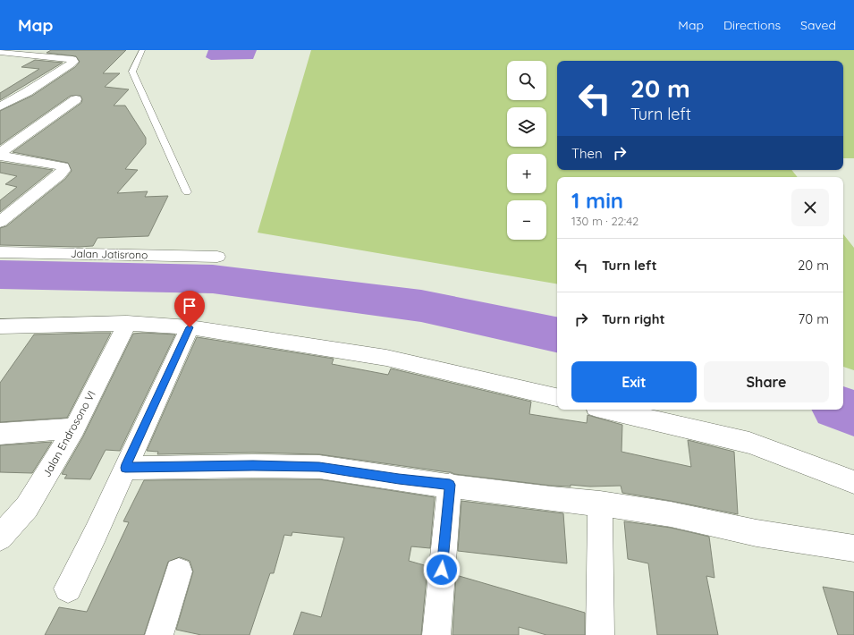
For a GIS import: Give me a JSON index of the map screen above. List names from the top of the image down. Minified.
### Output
{"streets":{"street":["Jalan Jatisrono","Jalan Endrosono VI"]},"page":{"header":"Map","nav":["Map","Directions","Saved"],"map_buttons":["+","−"],"turn":["20 m","Turn left"],"then":"Then","heading":["1 min","130 m · 22:42"],"list":[{"name":"Turn left","value":"20 m"},{"name":"Turn right","value":"70 m"}],"buttons":["Exit","Share"]}}
